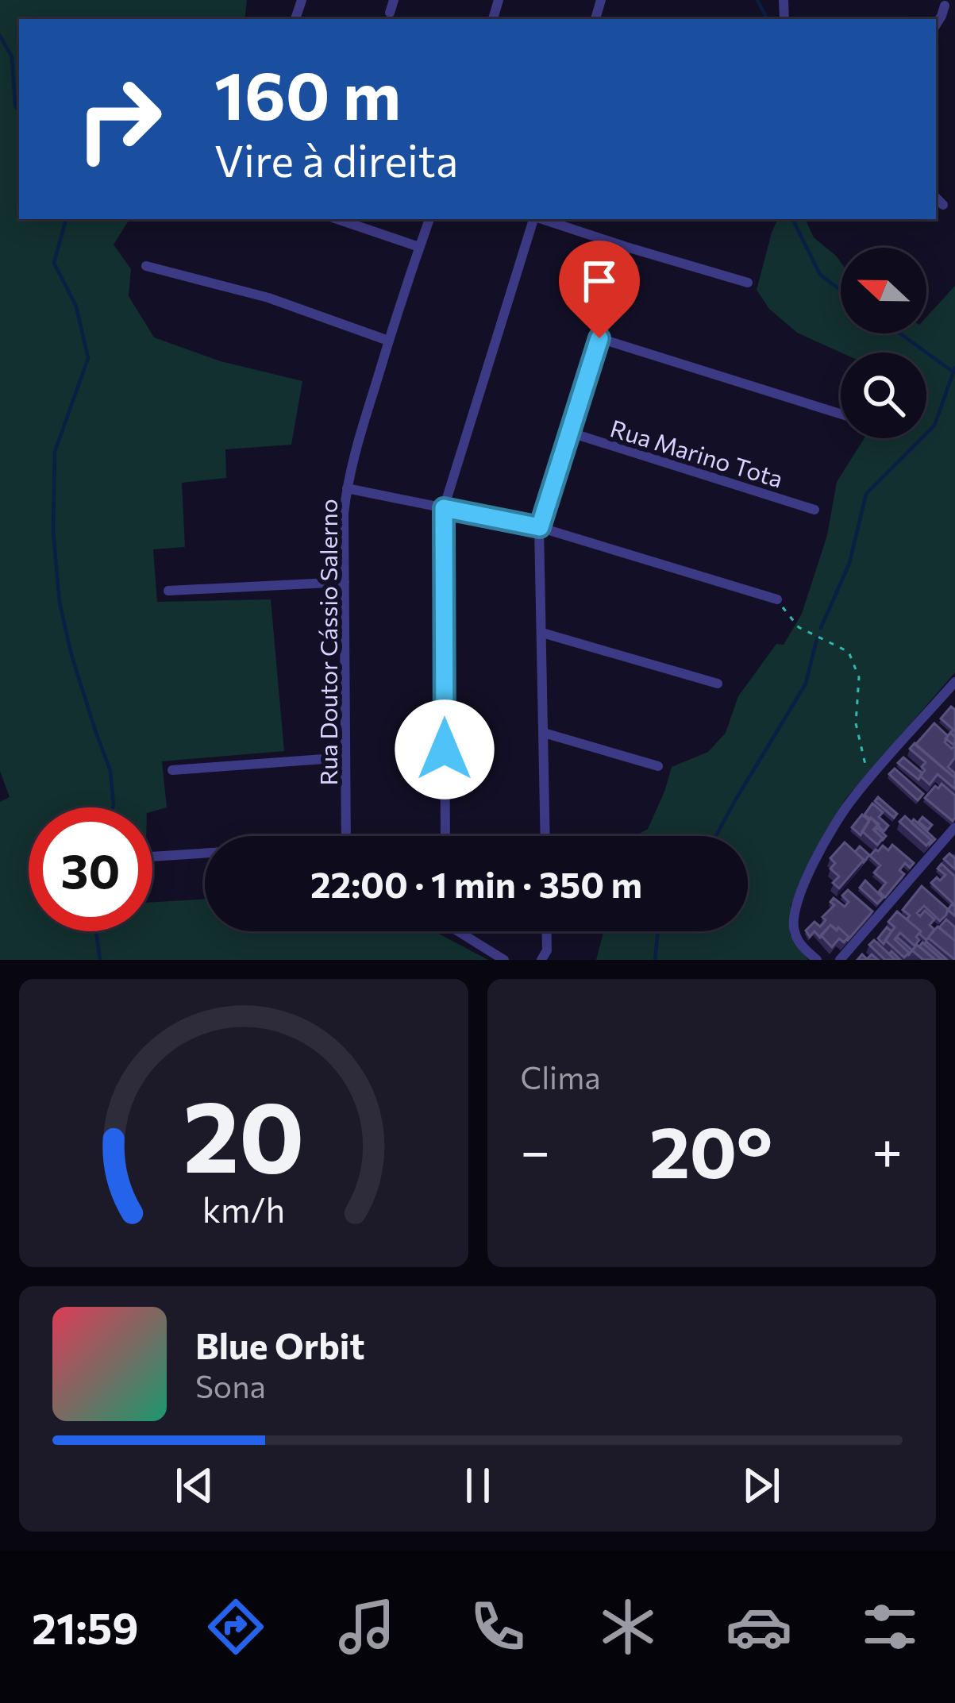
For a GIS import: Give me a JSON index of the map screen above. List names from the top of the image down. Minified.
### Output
{"streets":{"street":["Rua Marino Tota","Rua Doutor Cássio Salerno"]},"north":"left","page":{"turn":["160 m","Vire à direita"],"limit":"30","trip":"22:00 · 1 min · 350 m","tile":"Clima","heat":["−","20°","+"],"song":["Blue Orbit","Sona"],"tabs":"21:59","gauge":["20","km/h"]}}
